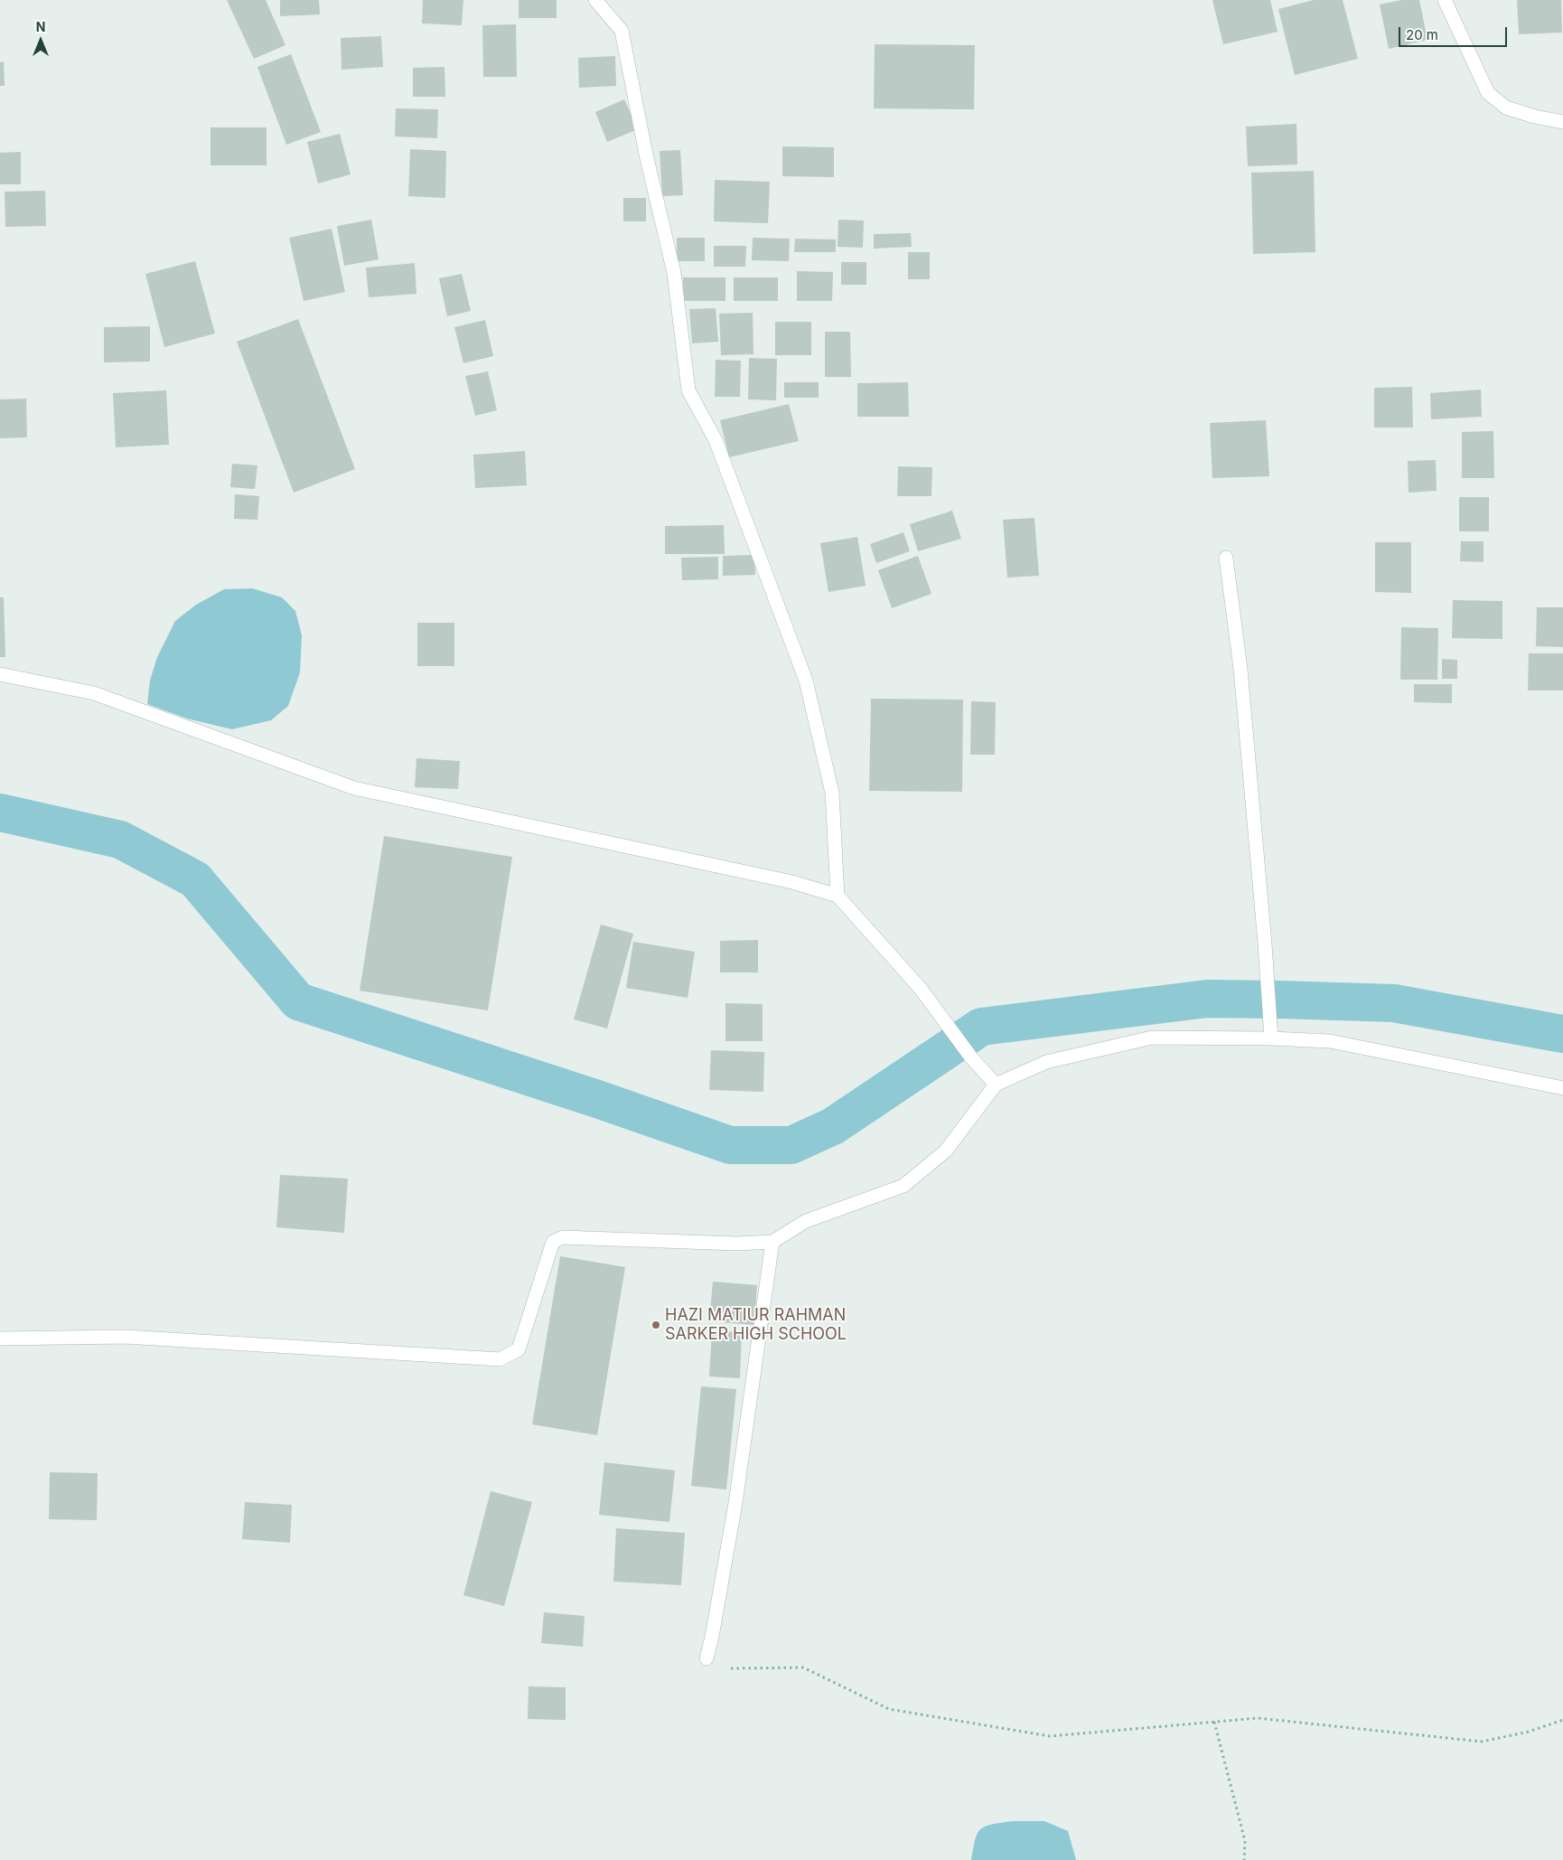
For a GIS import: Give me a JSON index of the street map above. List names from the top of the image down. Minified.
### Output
{"places":["HAZI MATIUR RAHMAN SARKER HIGH SCHOOL"],"scale_bar":"20 m","north":"top"}
